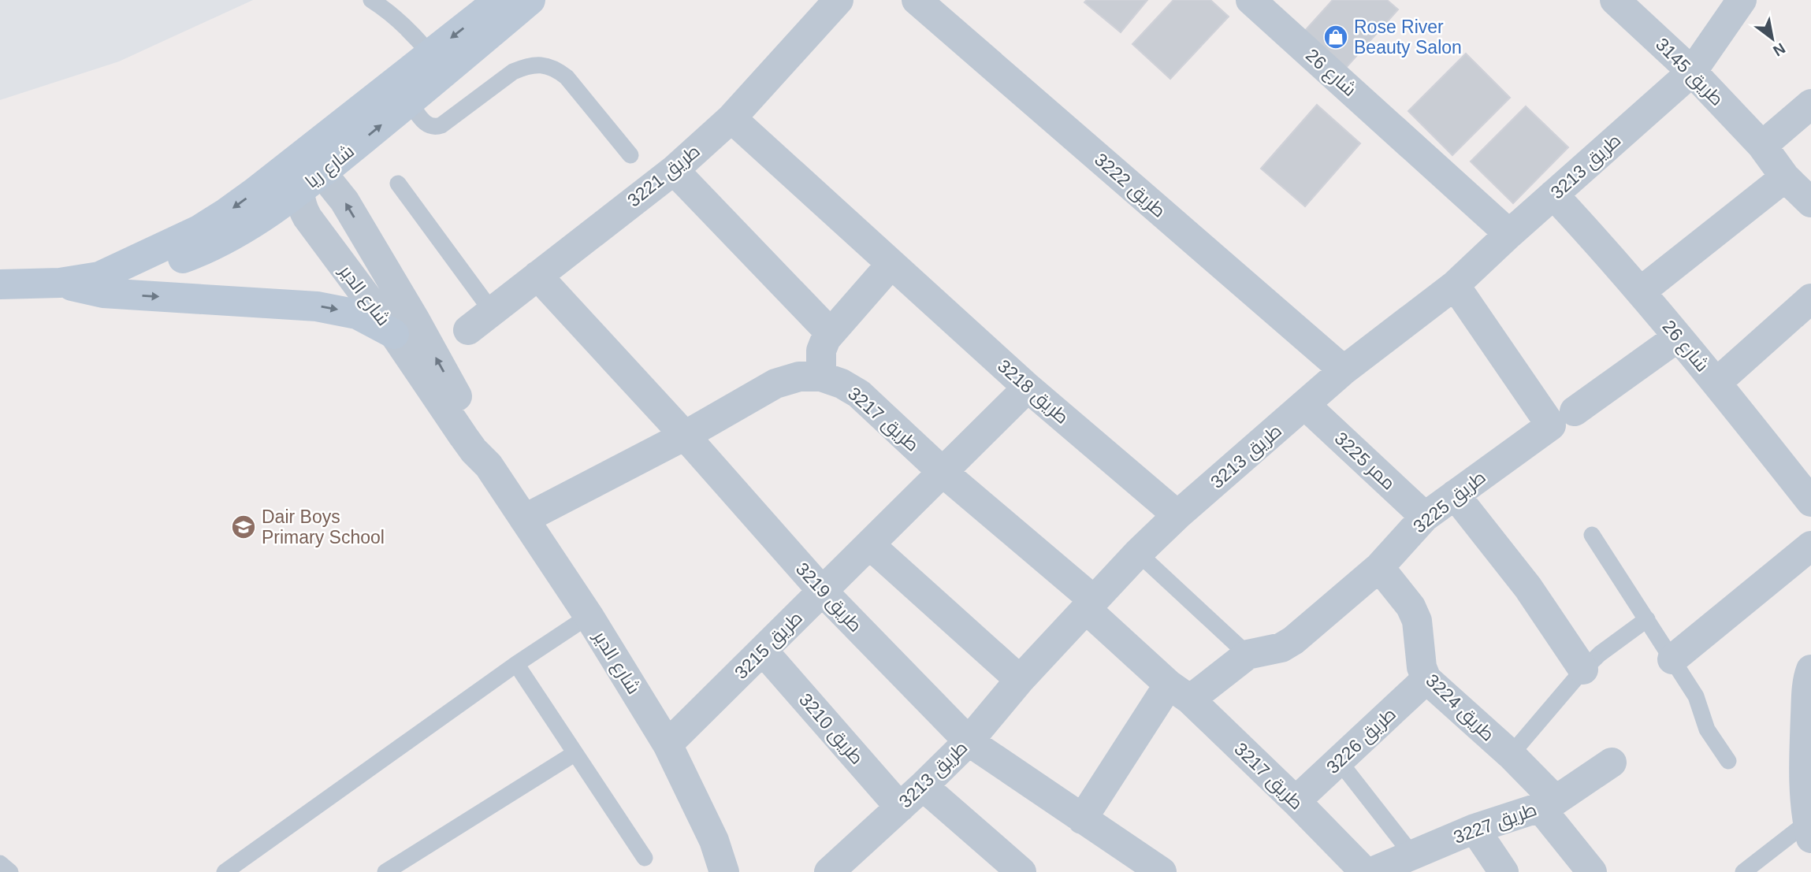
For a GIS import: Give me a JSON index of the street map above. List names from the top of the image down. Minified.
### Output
{"streets":{"main road":["شارع ريا"],"street":["طريق 3145","شارع 26","طريق 3213","طريق 3221","طريق 3222","شارع الدير","طريق 3218","طريق 3217","ممر 3225","طريق 3225","طريق 3219","طريق 3215","طريق 3224","طريق 3210","طريق 3226","طريق 3227"]},"crossings":[["طريق 3145","طريق 3213"],["شارع 26","طريق 3213"],["شارع ريا","شارع الدير"],["طريق 3213","طريق 3222"],["طريق 3213","طريق 3218"],["طريق 3213","طريق 3217"],["طريق 3213","ممر 3225"],["طريق 3213","طريق 3225"],["طريق 3213","طريق 3219"],["طريق 3213","طريق 3210"],["طريق 3221","طريق 3218"],["طريق 3221","طريق 3219"],["شارع الدير","طريق 3217"],["شارع الدير","طريق 3215"],["طريق 3218","طريق 3215"],["طريق 3217","طريق 3225"],["طريق 3217","طريق 3219"],["طريق 3217","طريق 3215"],["طريق 3217","طريق 3226"],["ممر 3225","طريق 3225"],["طريق 3225","طريق 3224"],["طريق 3219","طريق 3215"],["طريق 3215","طريق 3210"],["طريق 3224","طريق 3226"],["طريق 3224","طريق 3227"]],"places":{"shop":["Rose River Beauty Salon"],"school or university":["Dair Boys Primary School"]},"north":"bottom right"}
